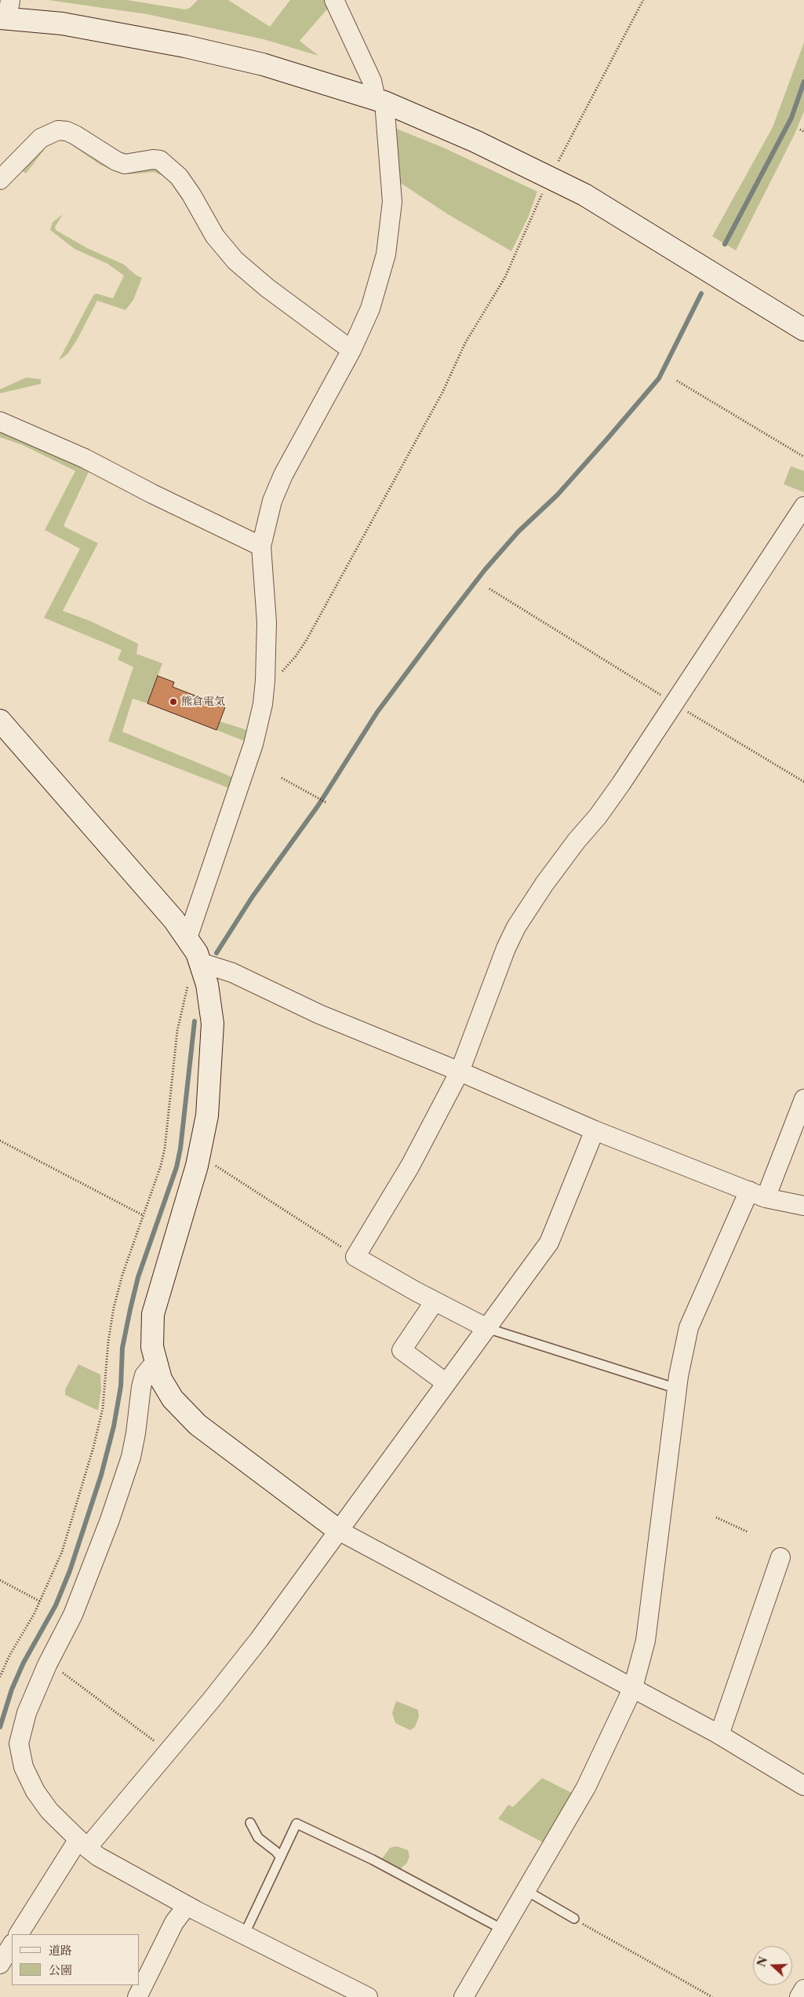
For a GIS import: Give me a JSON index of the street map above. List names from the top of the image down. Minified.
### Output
{"places":["熊倉電気"],"legend":["道路","公園"],"north":"left"}
